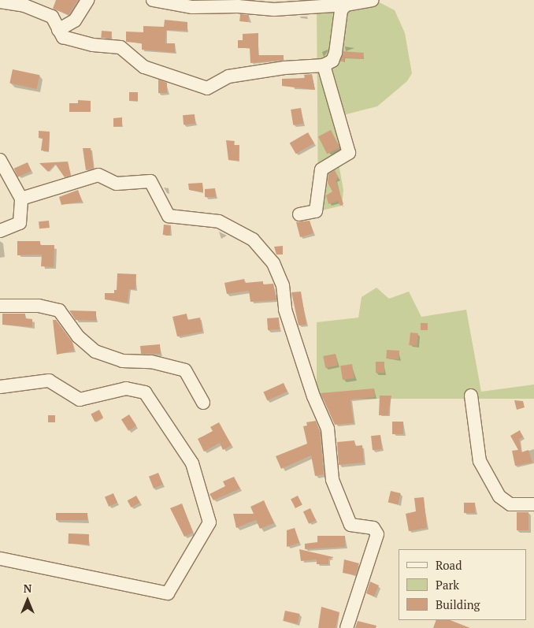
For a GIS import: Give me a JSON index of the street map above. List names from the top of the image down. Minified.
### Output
{"legend":["Road","Park","Building"],"north":"top"}
